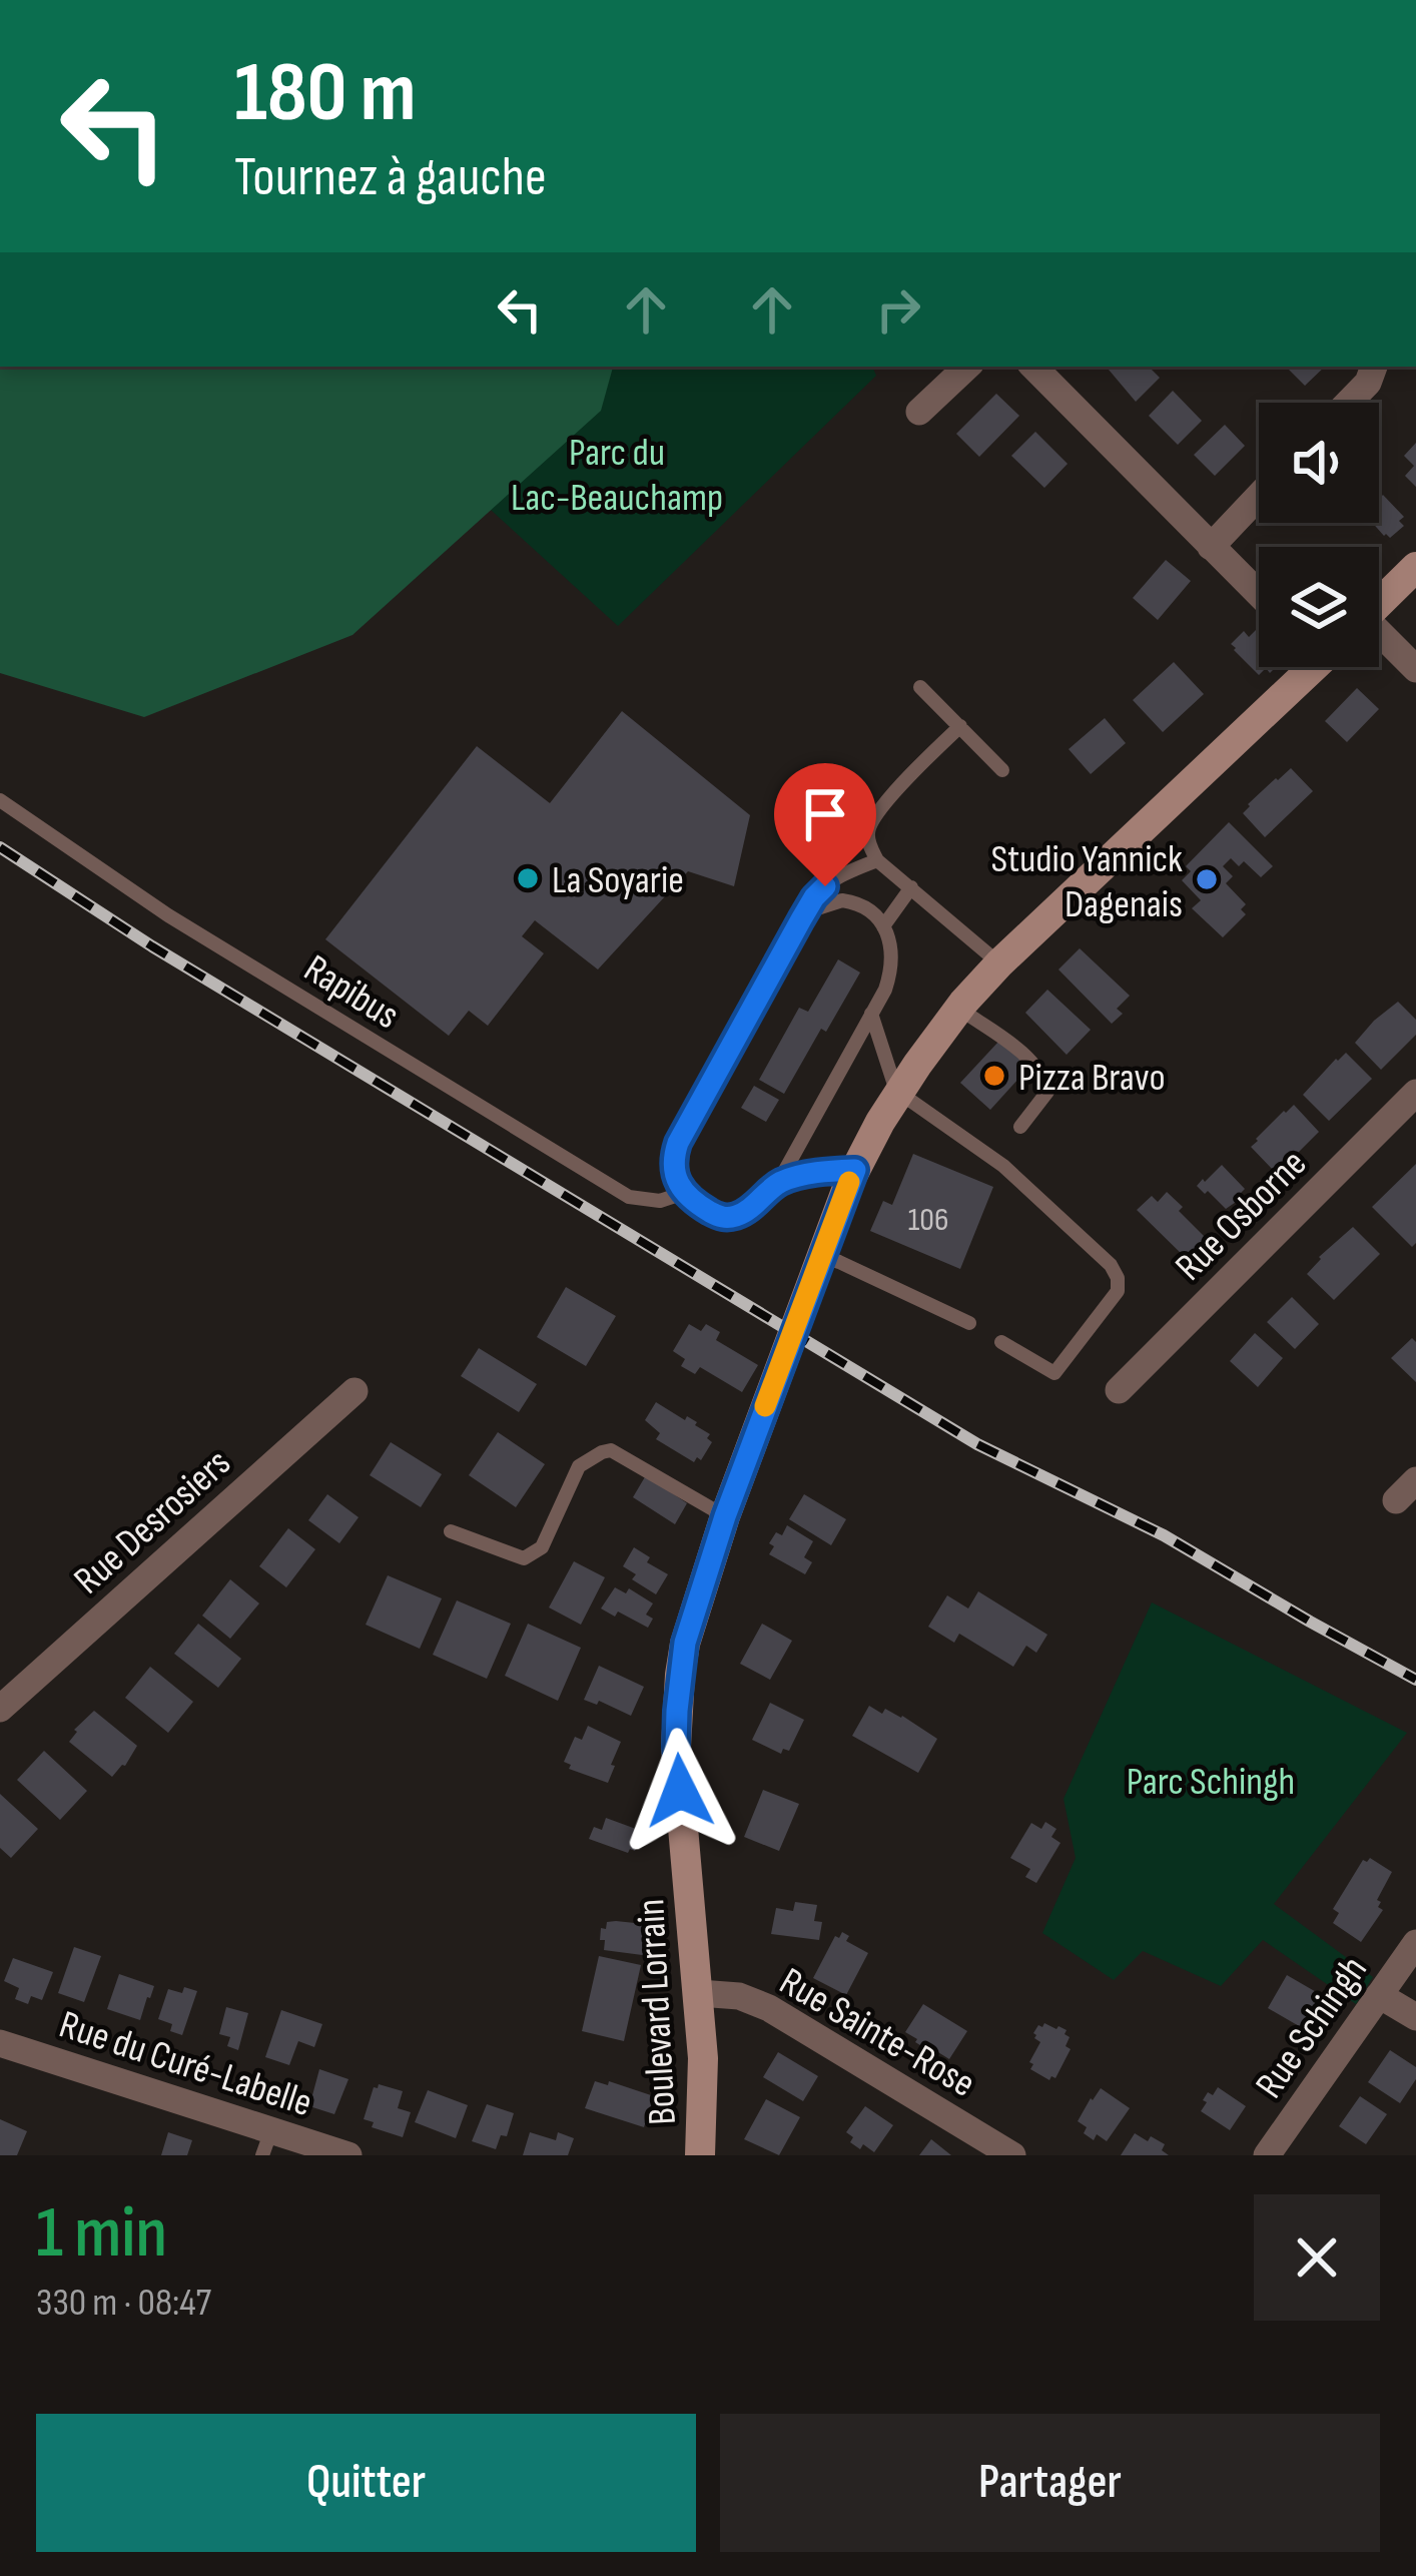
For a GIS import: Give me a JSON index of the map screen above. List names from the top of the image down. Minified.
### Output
{"streets":{"main road":["Boulevard Lorrain"],"street":["Rue Osborne","Rue Desrosiers","Rue Schingh","Rue Sainte-Rose","Rue du Curé-Labelle"],"lane":["Rapibus"]},"crossings":[["Boulevard Lorrain","Rue Sainte-Rose"]],"parks":["Parc du Lac-Beauchamp","Parc Schingh"],"places":["La Soyarie","Studio Yannick Dagenais","Pizza Bravo"],"house_numbers":["106"],"page":{"turn":["180 m","Tournez à gauche"],"heading":["1 min","330 m · 08:47"],"buttons":["Quitter","Partager"]}}
